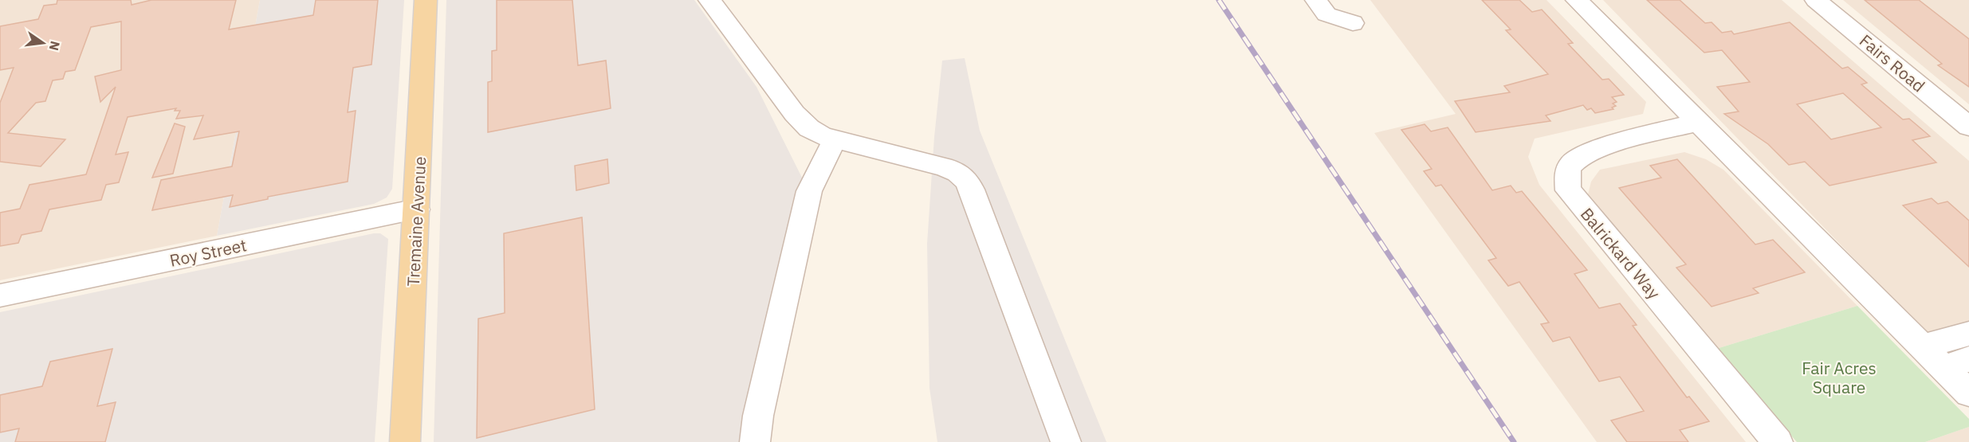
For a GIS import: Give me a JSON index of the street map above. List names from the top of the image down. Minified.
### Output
{"streets":{"main road":["Tremaine Avenue"],"street":["Fairs Road","Roy Street","Balrickard Way"]},"crossings":[["Tremaine Avenue","Roy Street"]],"parks":["Fair Acres Square"],"north":"right"}
